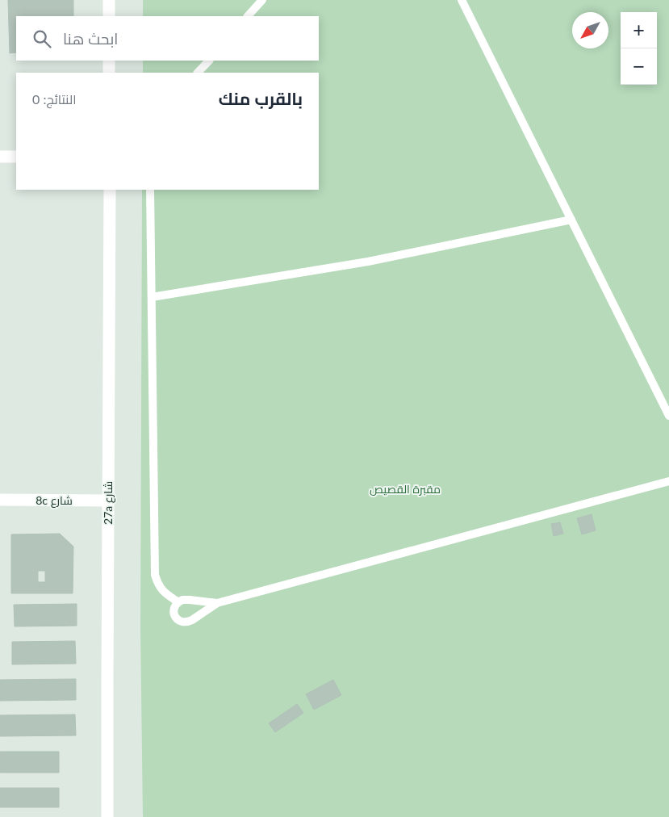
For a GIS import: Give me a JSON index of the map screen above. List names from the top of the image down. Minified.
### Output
{"streets":{"street":["8c شارع","27a شارع"]},"crossings":[["8c شارع","27a شارع"]],"parks":["مقبرة القصيص"],"north":"bottom left","page":{"map_buttons":["+","−"],"search":"ابحث هنا","heading":["بالقرب منك","النتائج: 0"]}}
